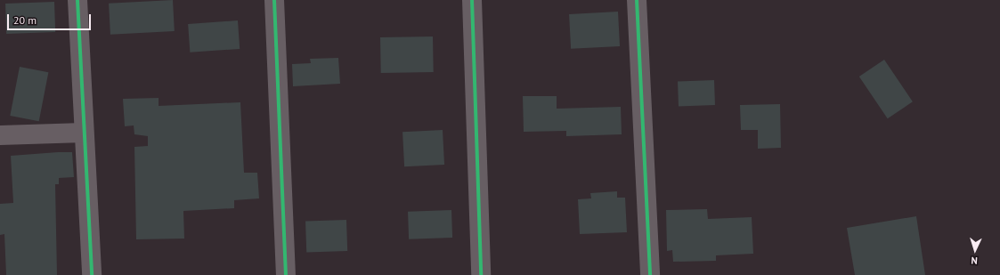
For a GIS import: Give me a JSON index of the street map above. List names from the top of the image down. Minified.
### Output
{"scale_bar":"20 m","north":"bottom"}
